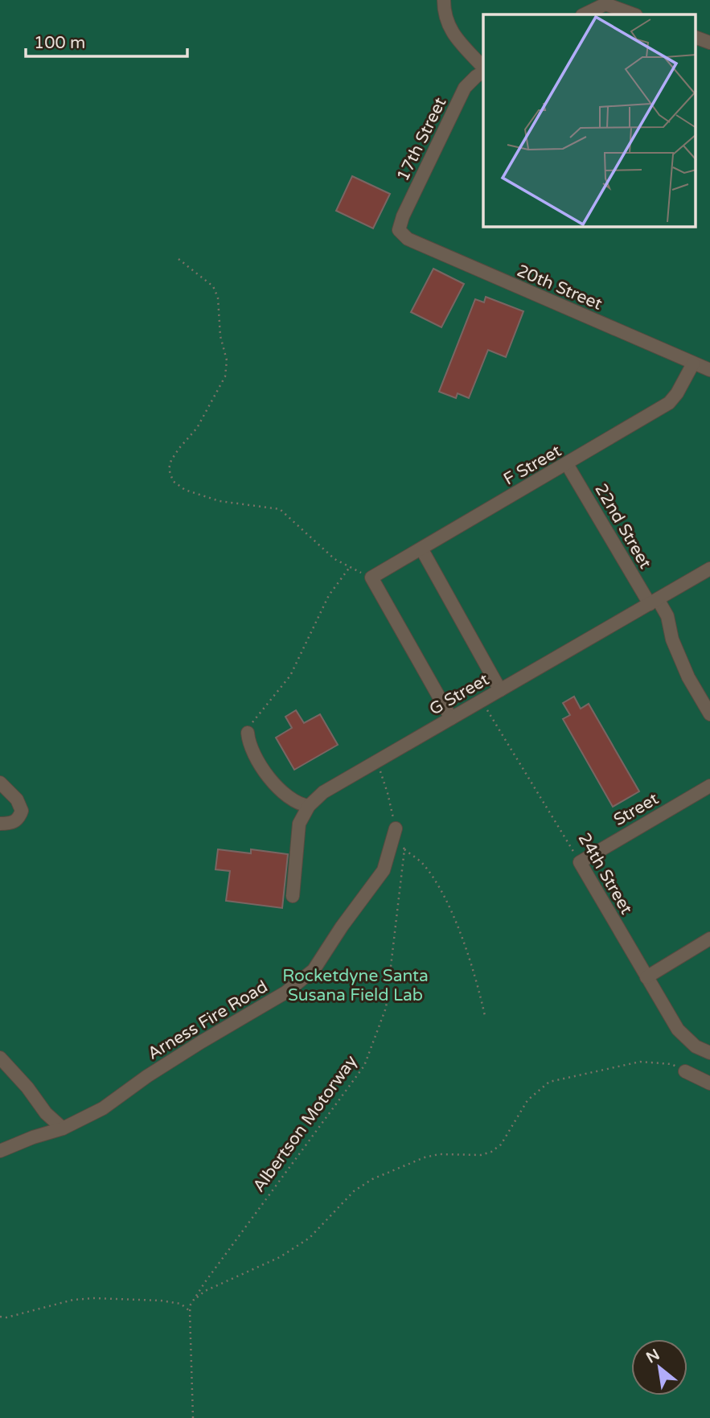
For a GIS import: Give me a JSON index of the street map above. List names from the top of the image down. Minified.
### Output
{"streets":{"lane":["17th Street","20th Street","F Street","22nd Street","G Street","Street","24th Street","Arness Fire Road"],"path":["Albertson Motorway"]},"crossings":[["17th Street","20th Street"],["20th Street","F Street"],["F Street","22nd Street"],["22nd Street","G Street"],["G Street","24th Street"],["Street","24th Street"]],"parks":["Rocketdyne Santa Susana Field Lab"],"scale_bar":"100 m","north":"top left"}
